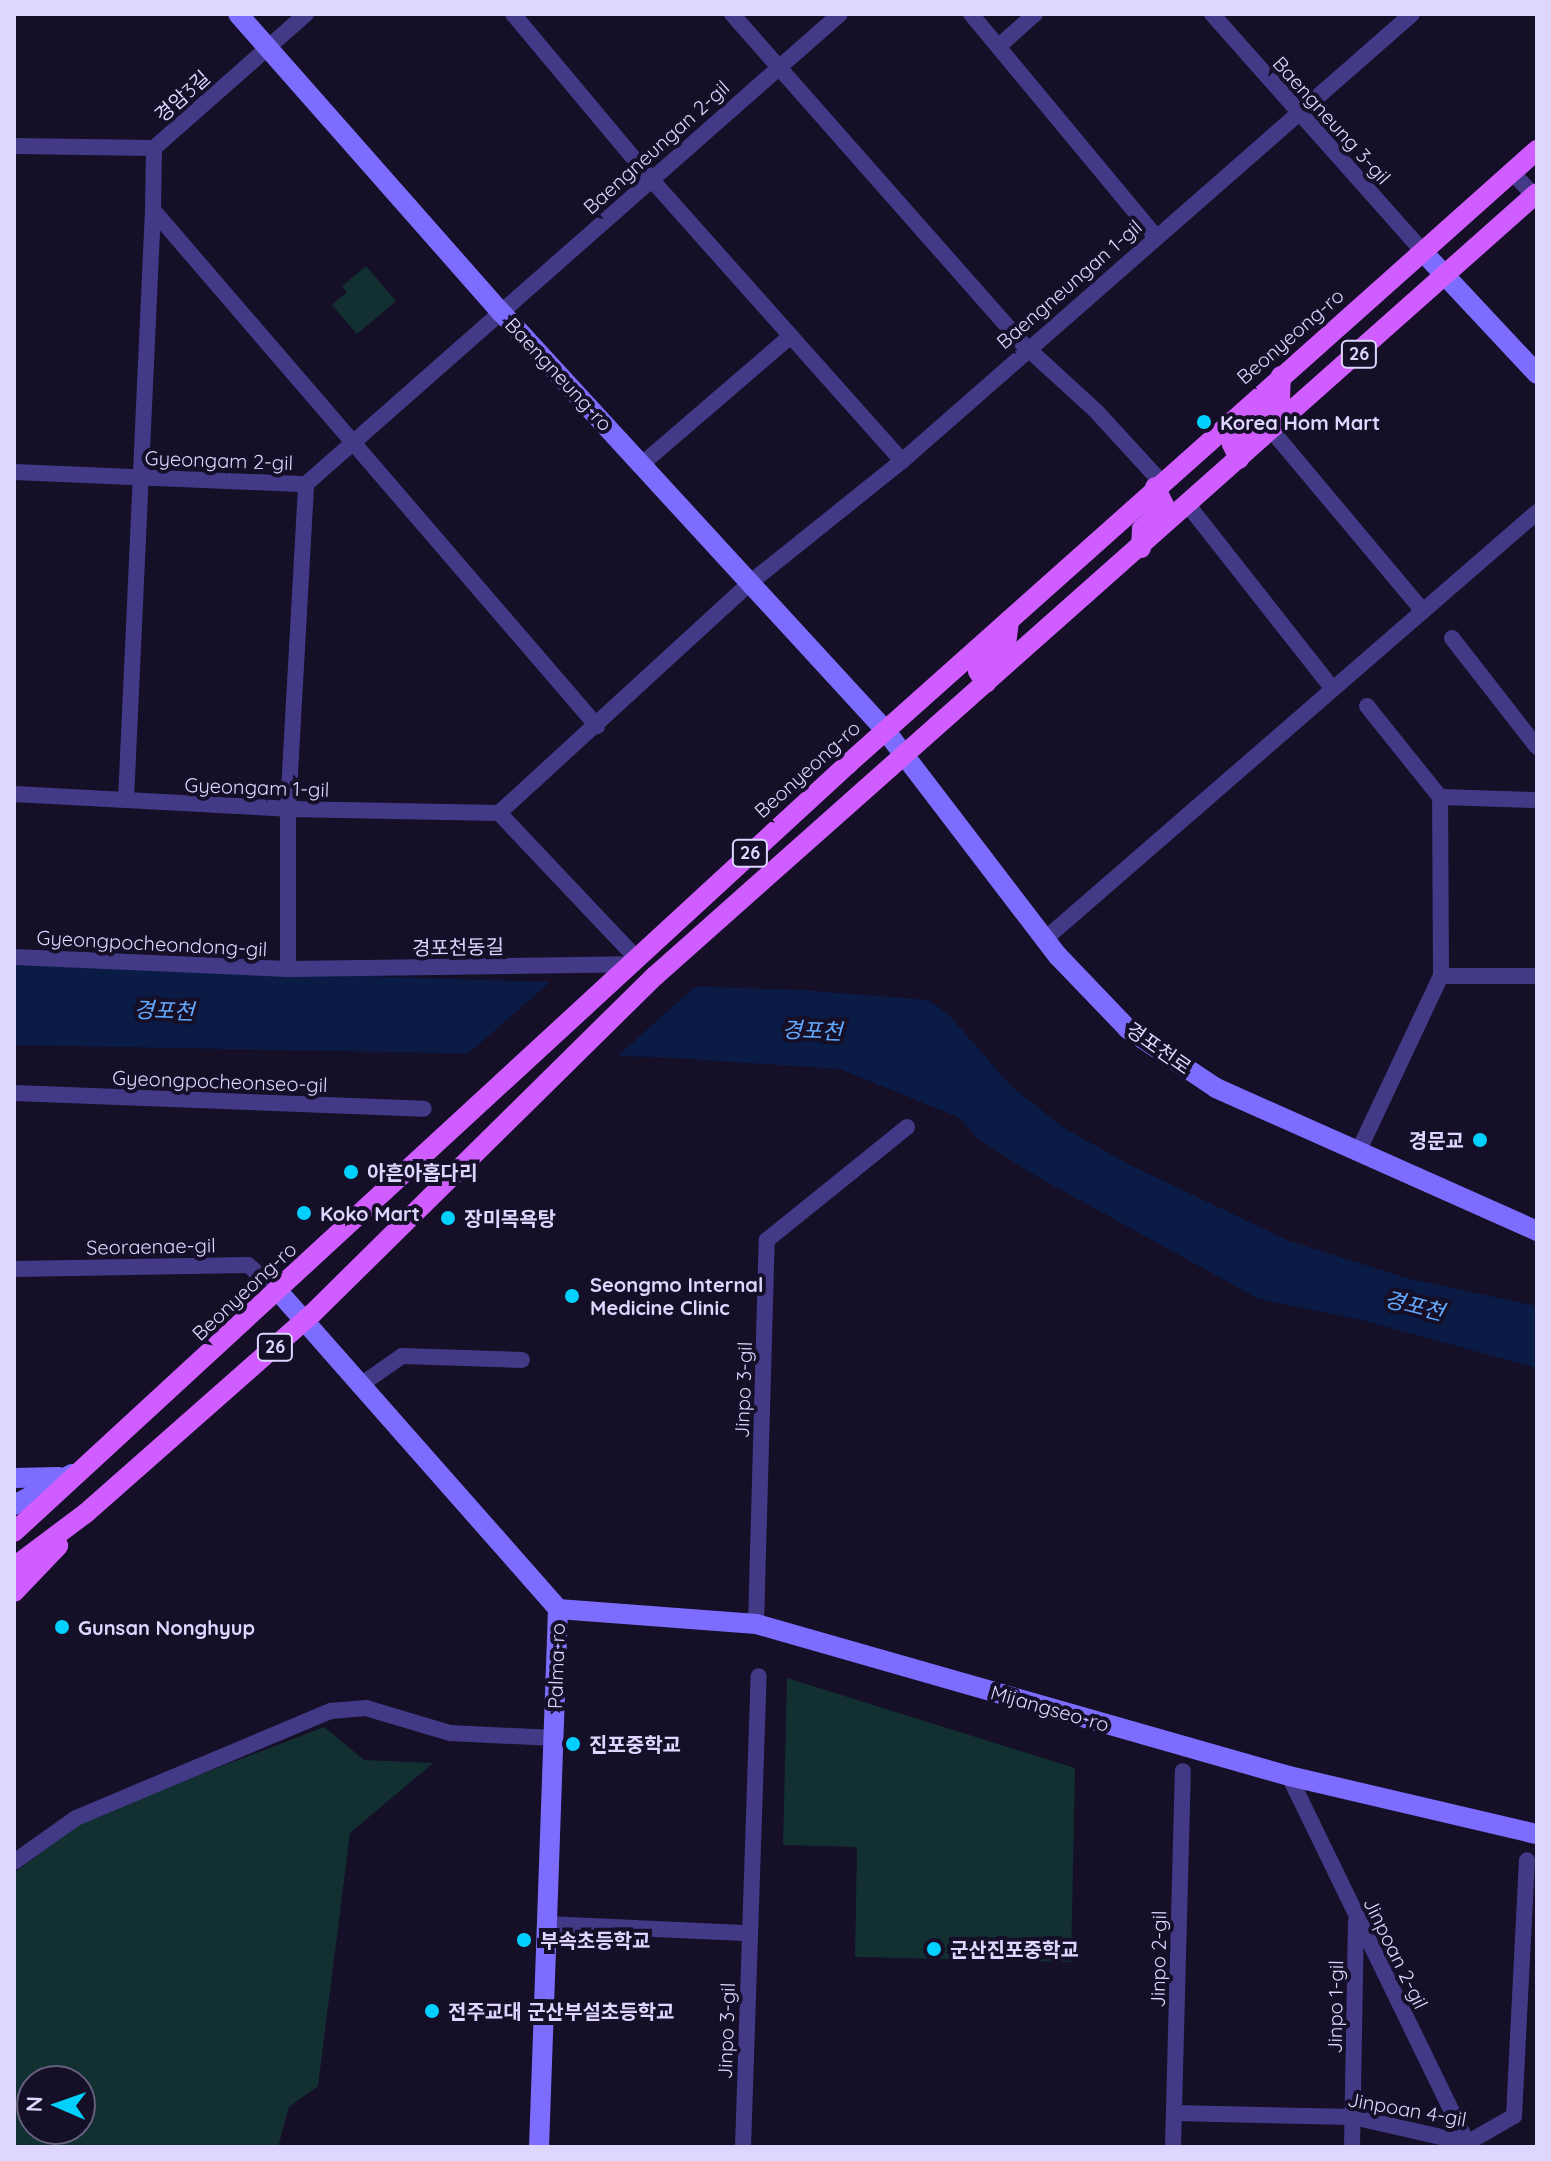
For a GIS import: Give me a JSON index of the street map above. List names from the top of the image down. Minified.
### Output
{"streets":{"main road":["Beonyeong-ro","26"],"street":["경암3길","Baengneung 3-gil","Baengneungan 2-gil","Baengneungan 1-gil","Baengneung-ro","Gyeongam 2-gil","Gyeongam 1-gil","Gyeongpocheondong-gil","경포천동길","경포천로","Gyeongpocheonseo-gil","Seoraenae-gil","Jinpo 3-gil","Palma-ro","Mijangseo-ro","Jinpoan 2-gil","Jinpo 2-gil","Jinpo 1-gil","Jinpoan 4-gil"]},"crossings":[["경암3길","Baengneung-ro"],["Baengneung 3-gil","Baengneungan 1-gil"],["Baengneung 3-gil","Beonyeong-ro"],["Baengneungan 2-gil","Baengneung-ro"],["Baengneungan 2-gil","Gyeongam 2-gil"],["Baengneungan 1-gil","Baengneung-ro"],["Beonyeong-ro","Baengneung-ro"],["Beonyeong-ro","경포천동길"],["Beonyeong-ro","경포천로"],["Beonyeong-ro","Seoraenae-gil"],["Beonyeong-ro","Palma-ro"],["26","경포천로"],["26","Palma-ro"],["Baengneung-ro","Gyeongam 2-gil"],["Baengneung-ro","경포천로"],["Gyeongpocheondong-gil","경포천동길"],["Seoraenae-gil","Palma-ro"],["Jinpo 3-gil","Mijangseo-ro"],["Palma-ro","Mijangseo-ro"],["Mijangseo-ro","Jinpoan 2-gil"],["Jinpoan 2-gil","Jinpo 1-gil"],["Jinpoan 2-gil","Jinpoan 4-gil"],["Jinpo 2-gil","Jinpoan 4-gil"],["Jinpo 1-gil","Jinpoan 4-gil"]],"water":["경포천"],"places":["Korea Hom Mart","경문교","아흔아홉다리","Koko Mart","장미목욕탕","Seongmo Internal Medicine Clinic","Gunsan Nonghyup","진포중학교","부속초등학교","군산진포중학교","전주교대 군산부설초등학교"],"north":"left"}
